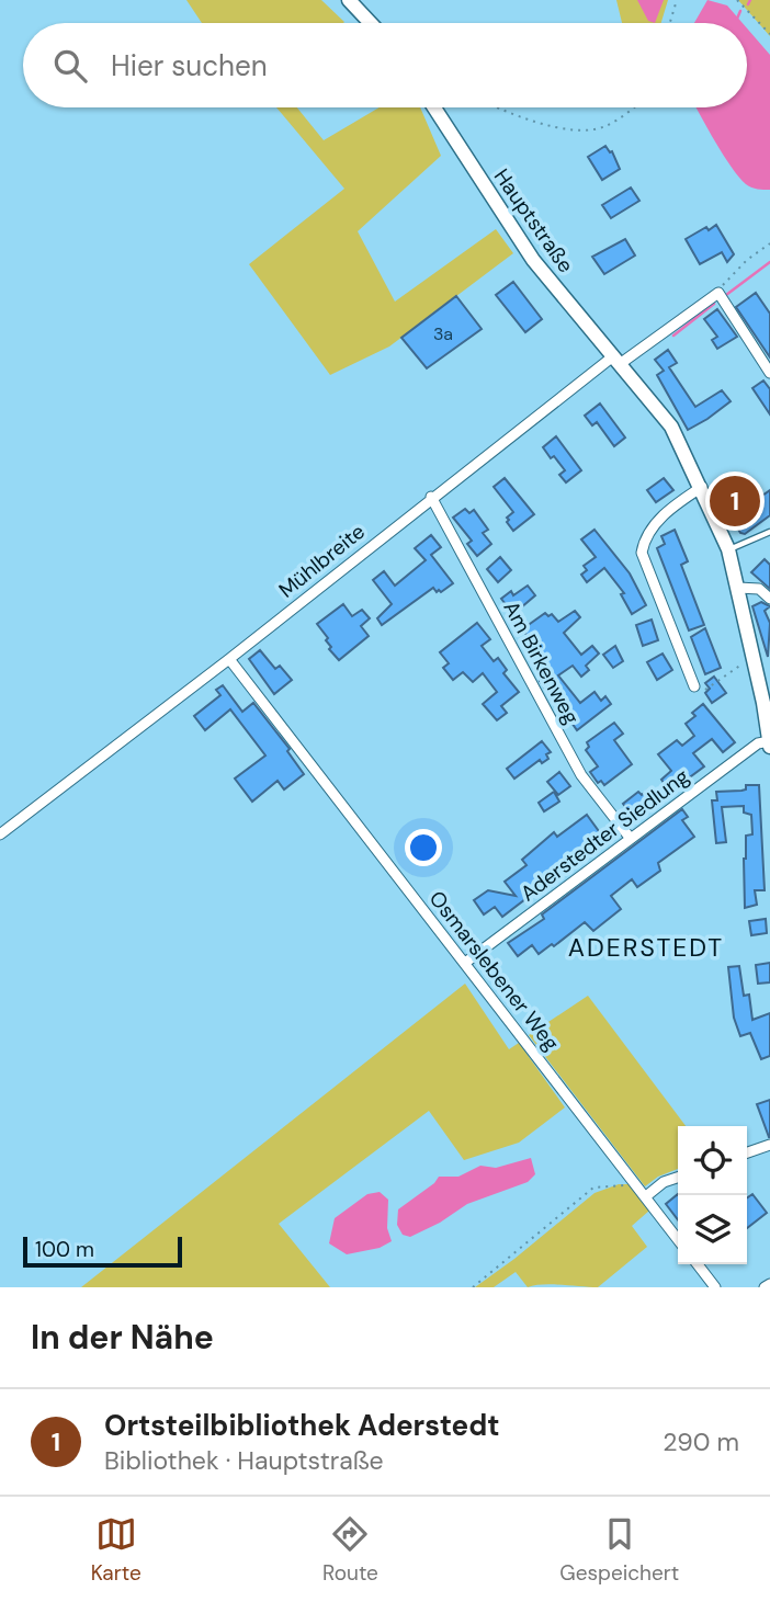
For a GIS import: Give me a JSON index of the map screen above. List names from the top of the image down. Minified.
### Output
{"streets":{"main road":["Hauptstraße"],"street":["Mühlbreite","Am Birkenweg","Aderstedter Siedlung","Osmarslebener Weg"]},"crossings":[["Hauptstraße","Mühlbreite"],["Hauptstraße","Aderstedter Siedlung"],["Mühlbreite","Am Birkenweg"],["Mühlbreite","Osmarslebener Weg"],["Am Birkenweg","Aderstedter Siedlung"],["Aderstedter Siedlung","Osmarslebener Weg"]],"districts":["ADERSTEDT"],"house_numbers":["3a"],"scale_bar":"100 m","page":{"search":"Hier suchen","pins":"1","scale":"100 m","heading":"In der Nähe","list":[{"mark":"1","name":"Ortsteilbibliothek Aderstedt","note":"Bibliothek · Hauptstraße","value":"290 m"}],"nav":["Karte","Route","Gespeichert"]}}
